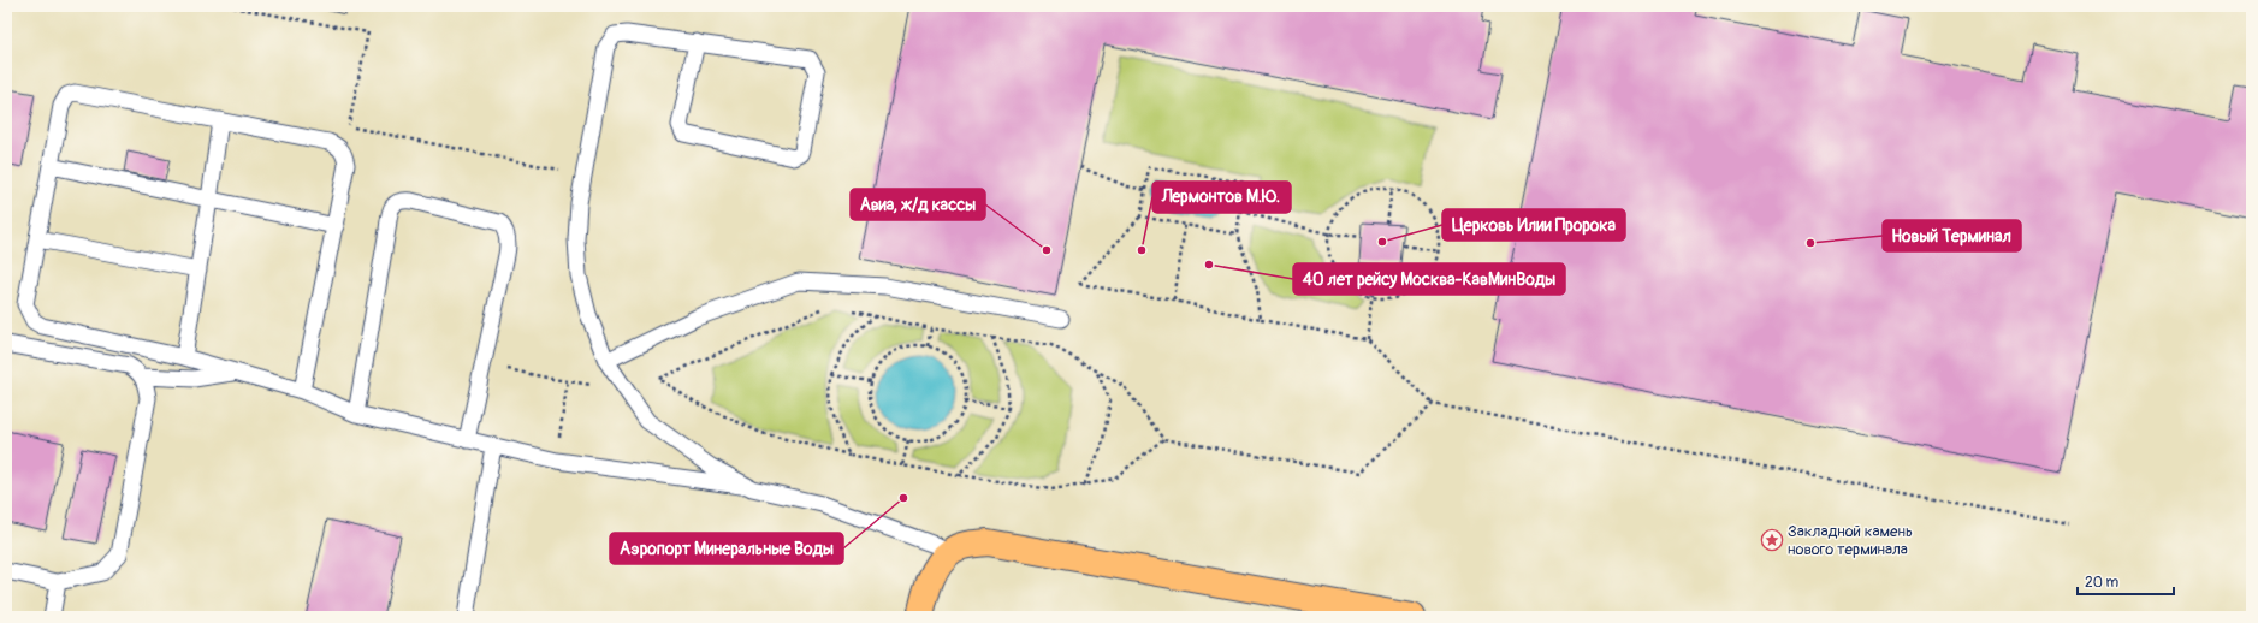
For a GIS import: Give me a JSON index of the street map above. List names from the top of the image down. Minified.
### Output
{"places":{"other":["Церковь Илии Пророка","Новый Терминал","Авиа, ж/д кассы","Лермонтов М.Ю.","40 лет рейсу Москва-КавМинВоды","Аэропорт Минеральные Воды"],"place":["Закладной камень нового терминала"]},"scale_bar":"20 m"}
